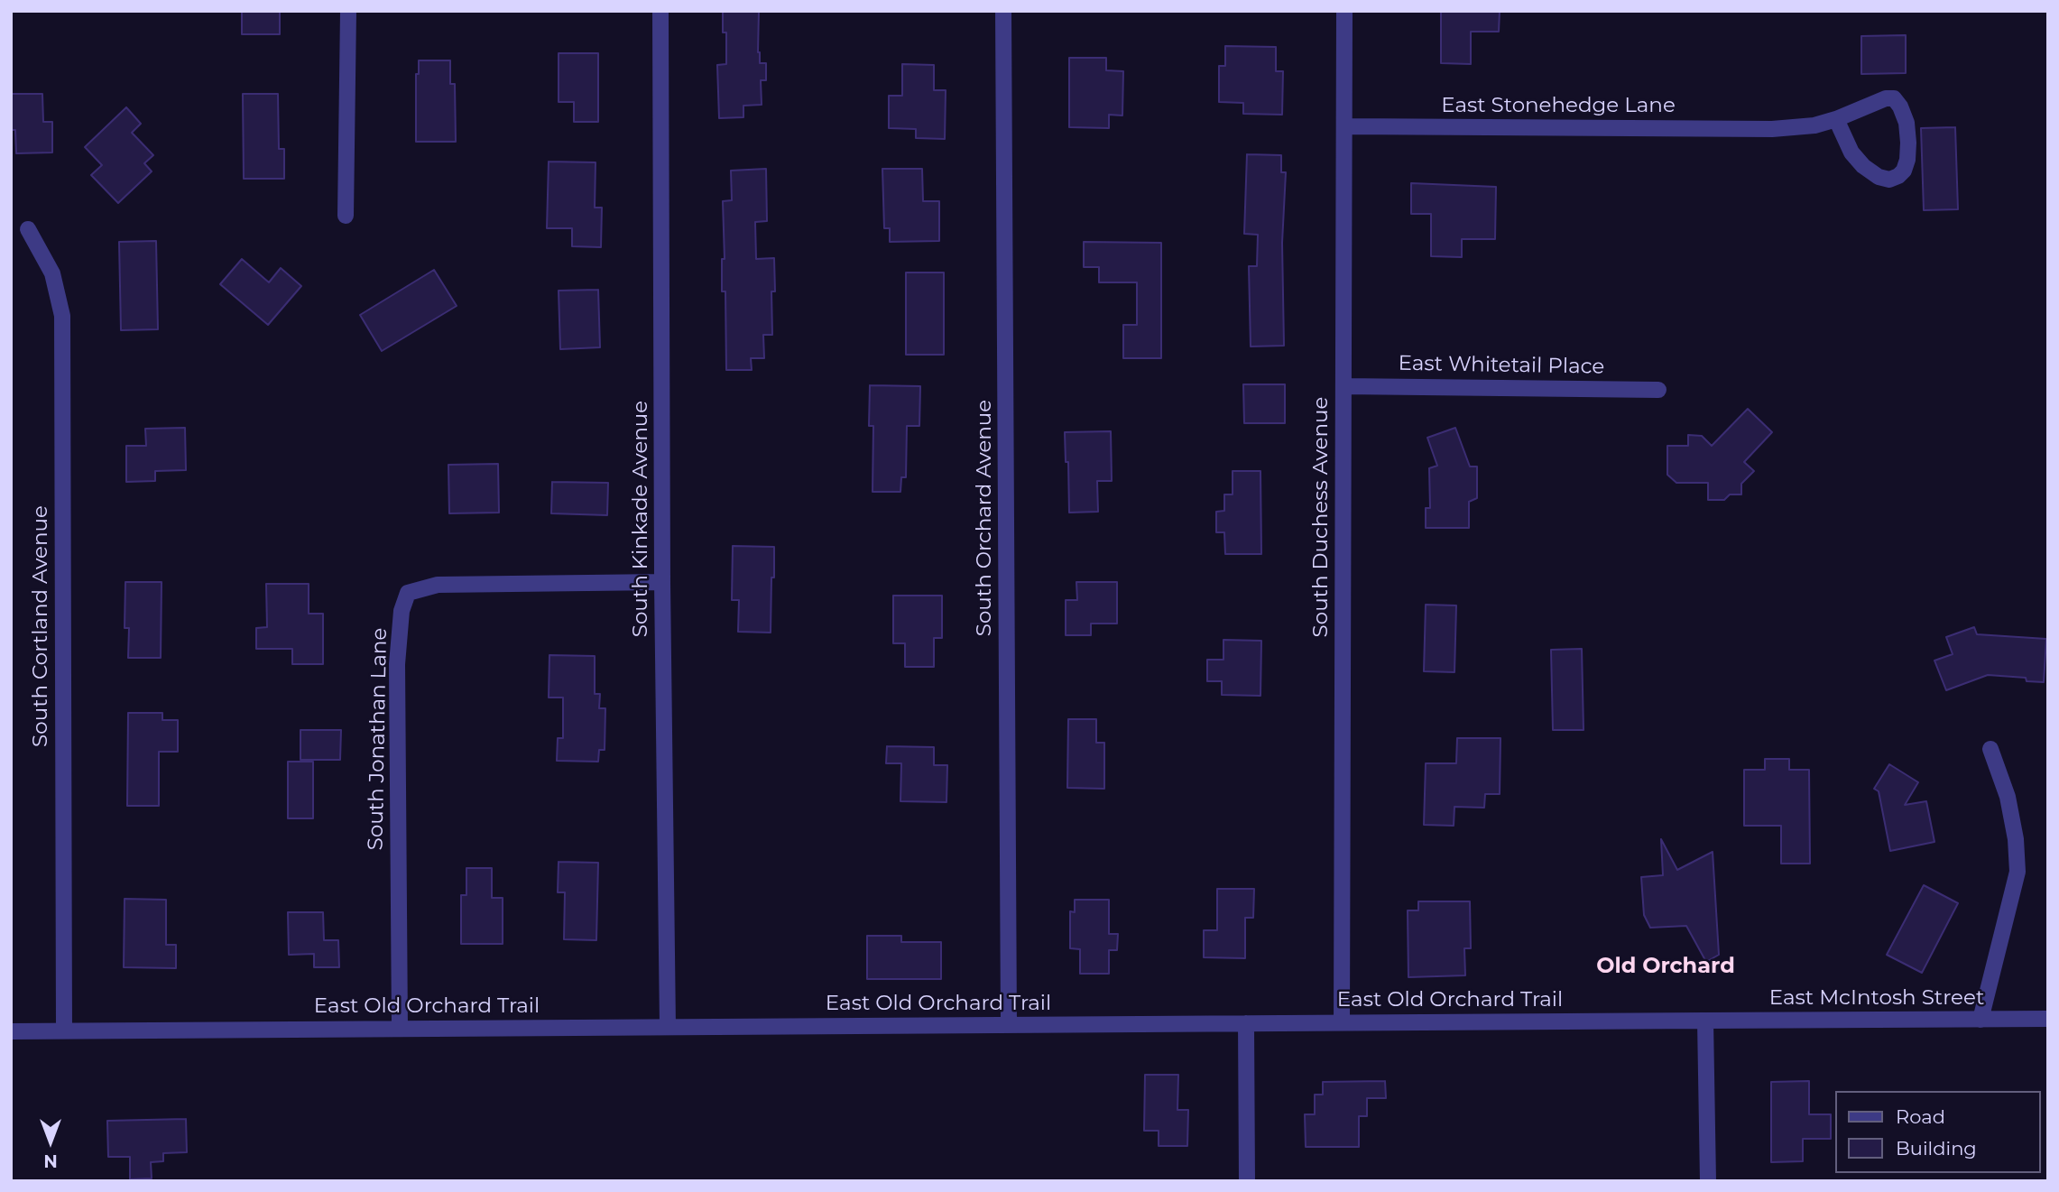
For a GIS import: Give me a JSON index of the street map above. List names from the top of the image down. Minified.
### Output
{"streets":{"street":["East Stonehedge Lane","East Whitetail Place","South Duchess Avenue","South Orchard Avenue","South Kinkade Avenue","South Cortland Avenue","South Jonathan Lane","East McIntosh Street","East Old Orchard Trail"]},"crossings":[["East Stonehedge Lane","South Duchess Avenue"],["East Whitetail Place","South Duchess Avenue"],["South Duchess Avenue","East Old Orchard Trail"],["South Orchard Avenue","East Old Orchard Trail"],["South Kinkade Avenue","South Jonathan Lane"],["South Kinkade Avenue","East Old Orchard Trail"],["South Cortland Avenue","East Old Orchard Trail"],["South Jonathan Lane","East Old Orchard Trail"],["East McIntosh Street","East Old Orchard Trail"]],"districts":["Old Orchard"],"legend":["Road","Building"],"north":"bottom"}
